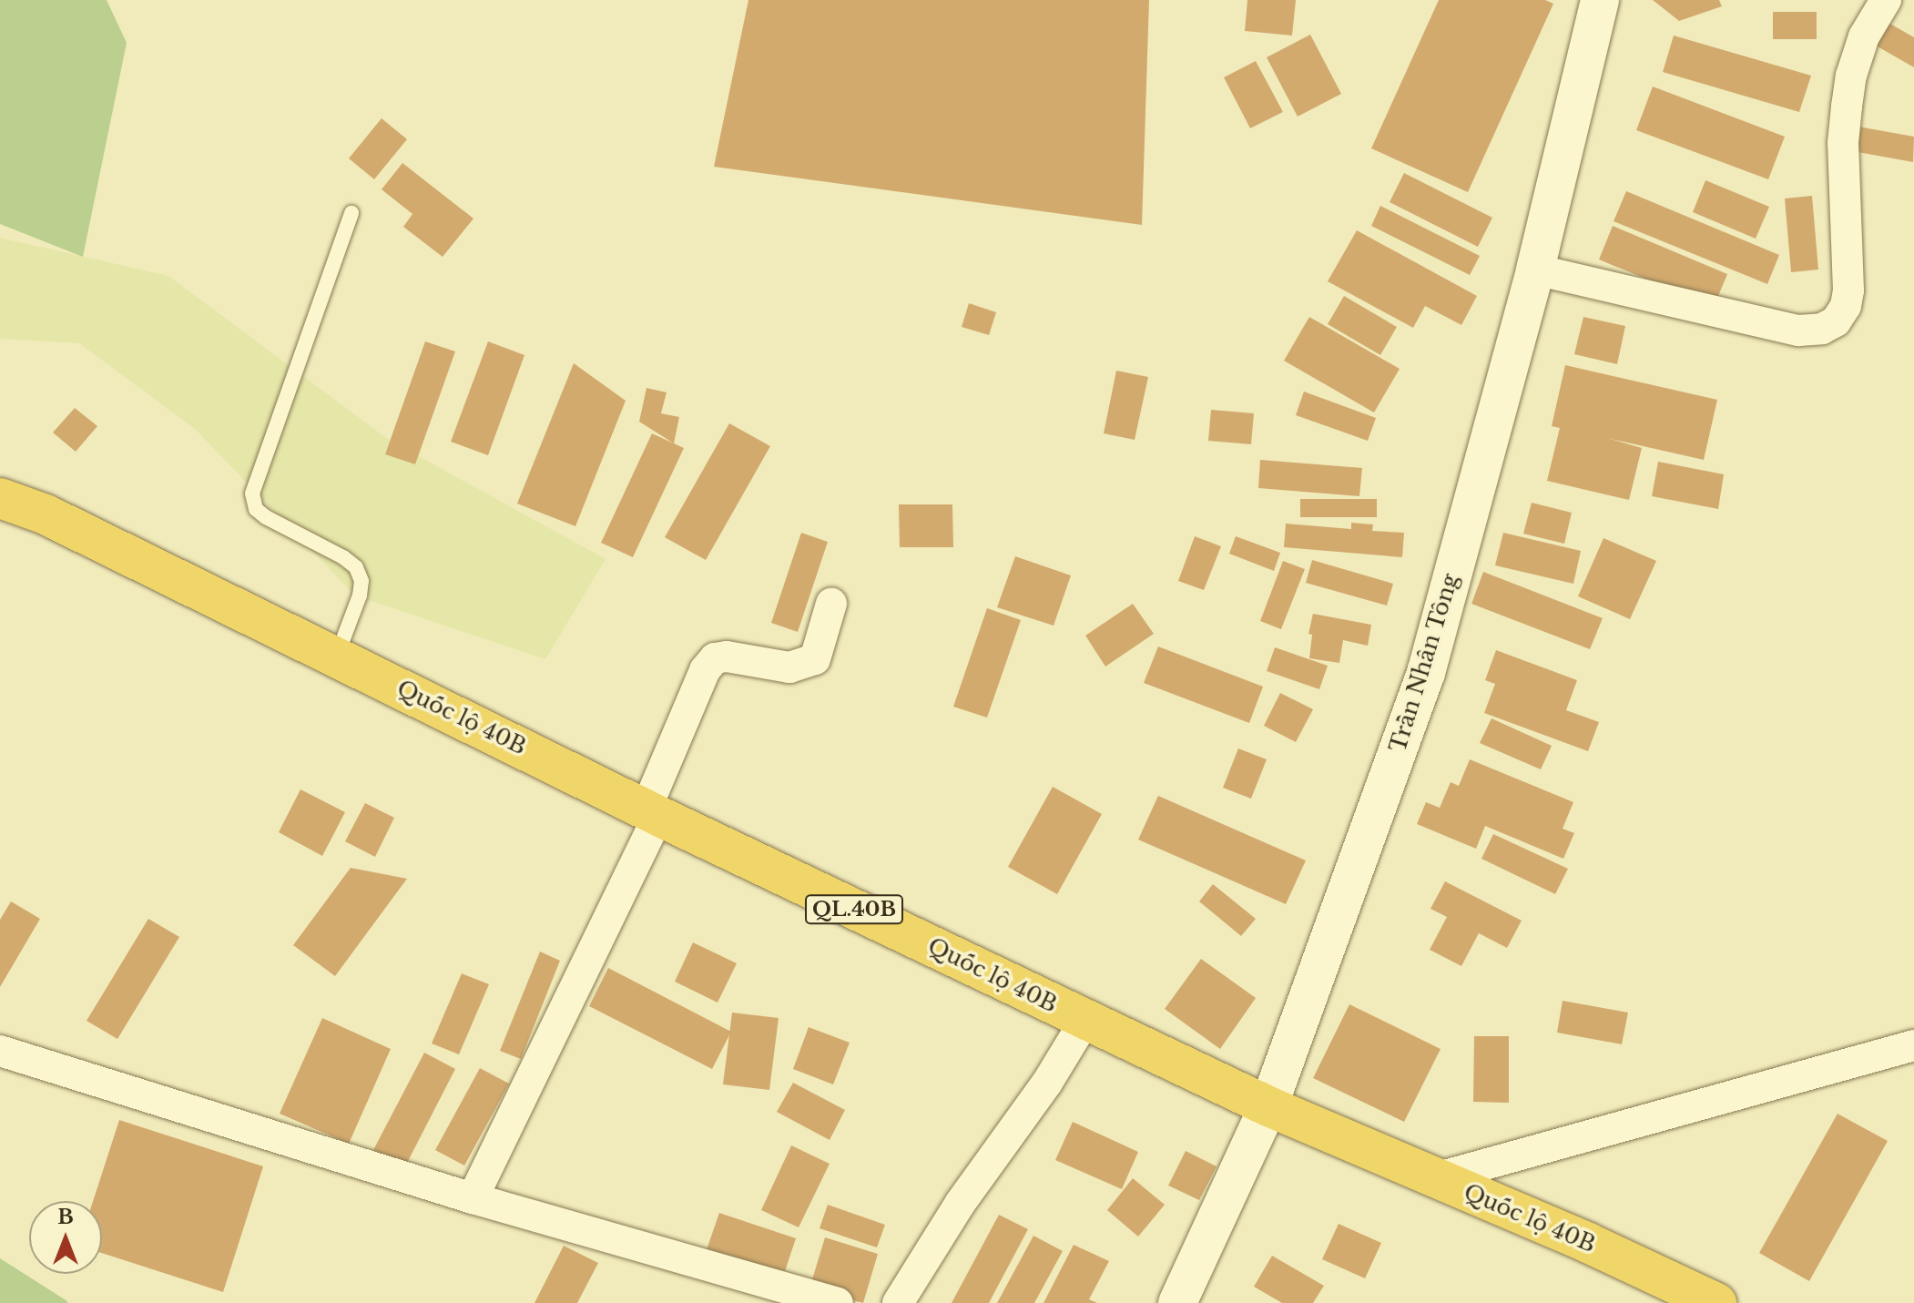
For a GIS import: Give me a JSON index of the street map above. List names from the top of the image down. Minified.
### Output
{"streets":{"highway":["Quốc lộ 40B","QL.40B"],"street":["Trần Nhân Tông"]},"crossings":[["Trần Nhân Tông","Quốc lộ 40B"]],"north":"top"}
